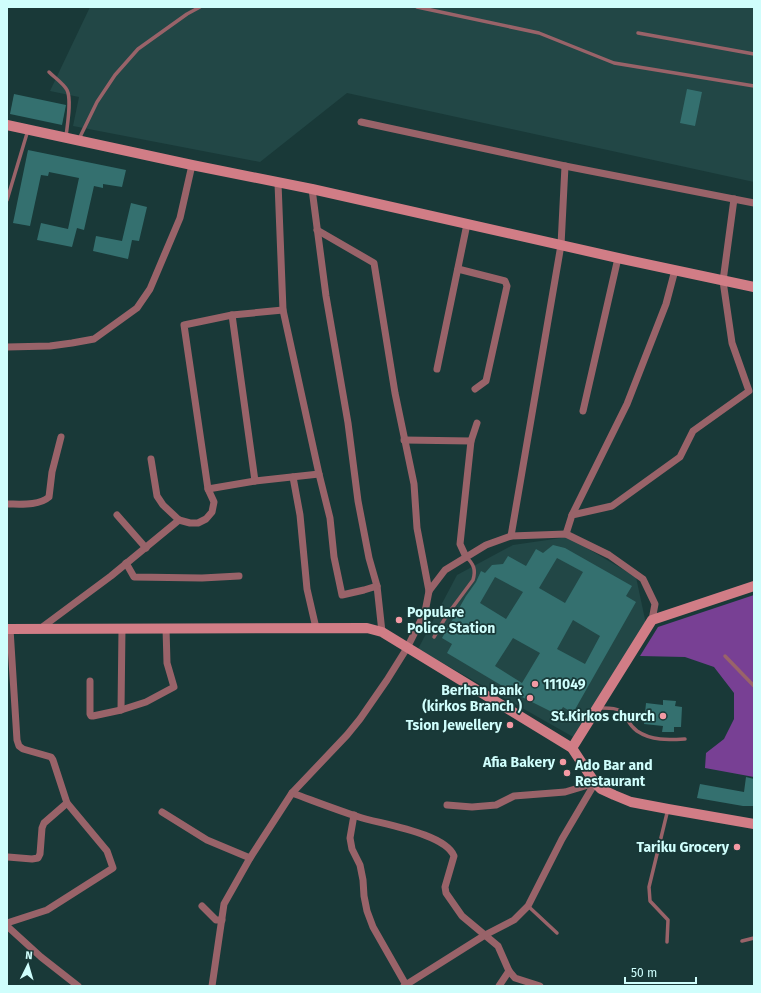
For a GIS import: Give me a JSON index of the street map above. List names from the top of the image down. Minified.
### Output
{"places":["Populare Police Station","111049","Berhan bank (kirkos Branch )","St.Kirkos church","Tsion Jewellery","Afia Bakery","Ado Bar and Restaurant","Tariku Grocery"],"scale_bar":"50 m","north":"top"}
